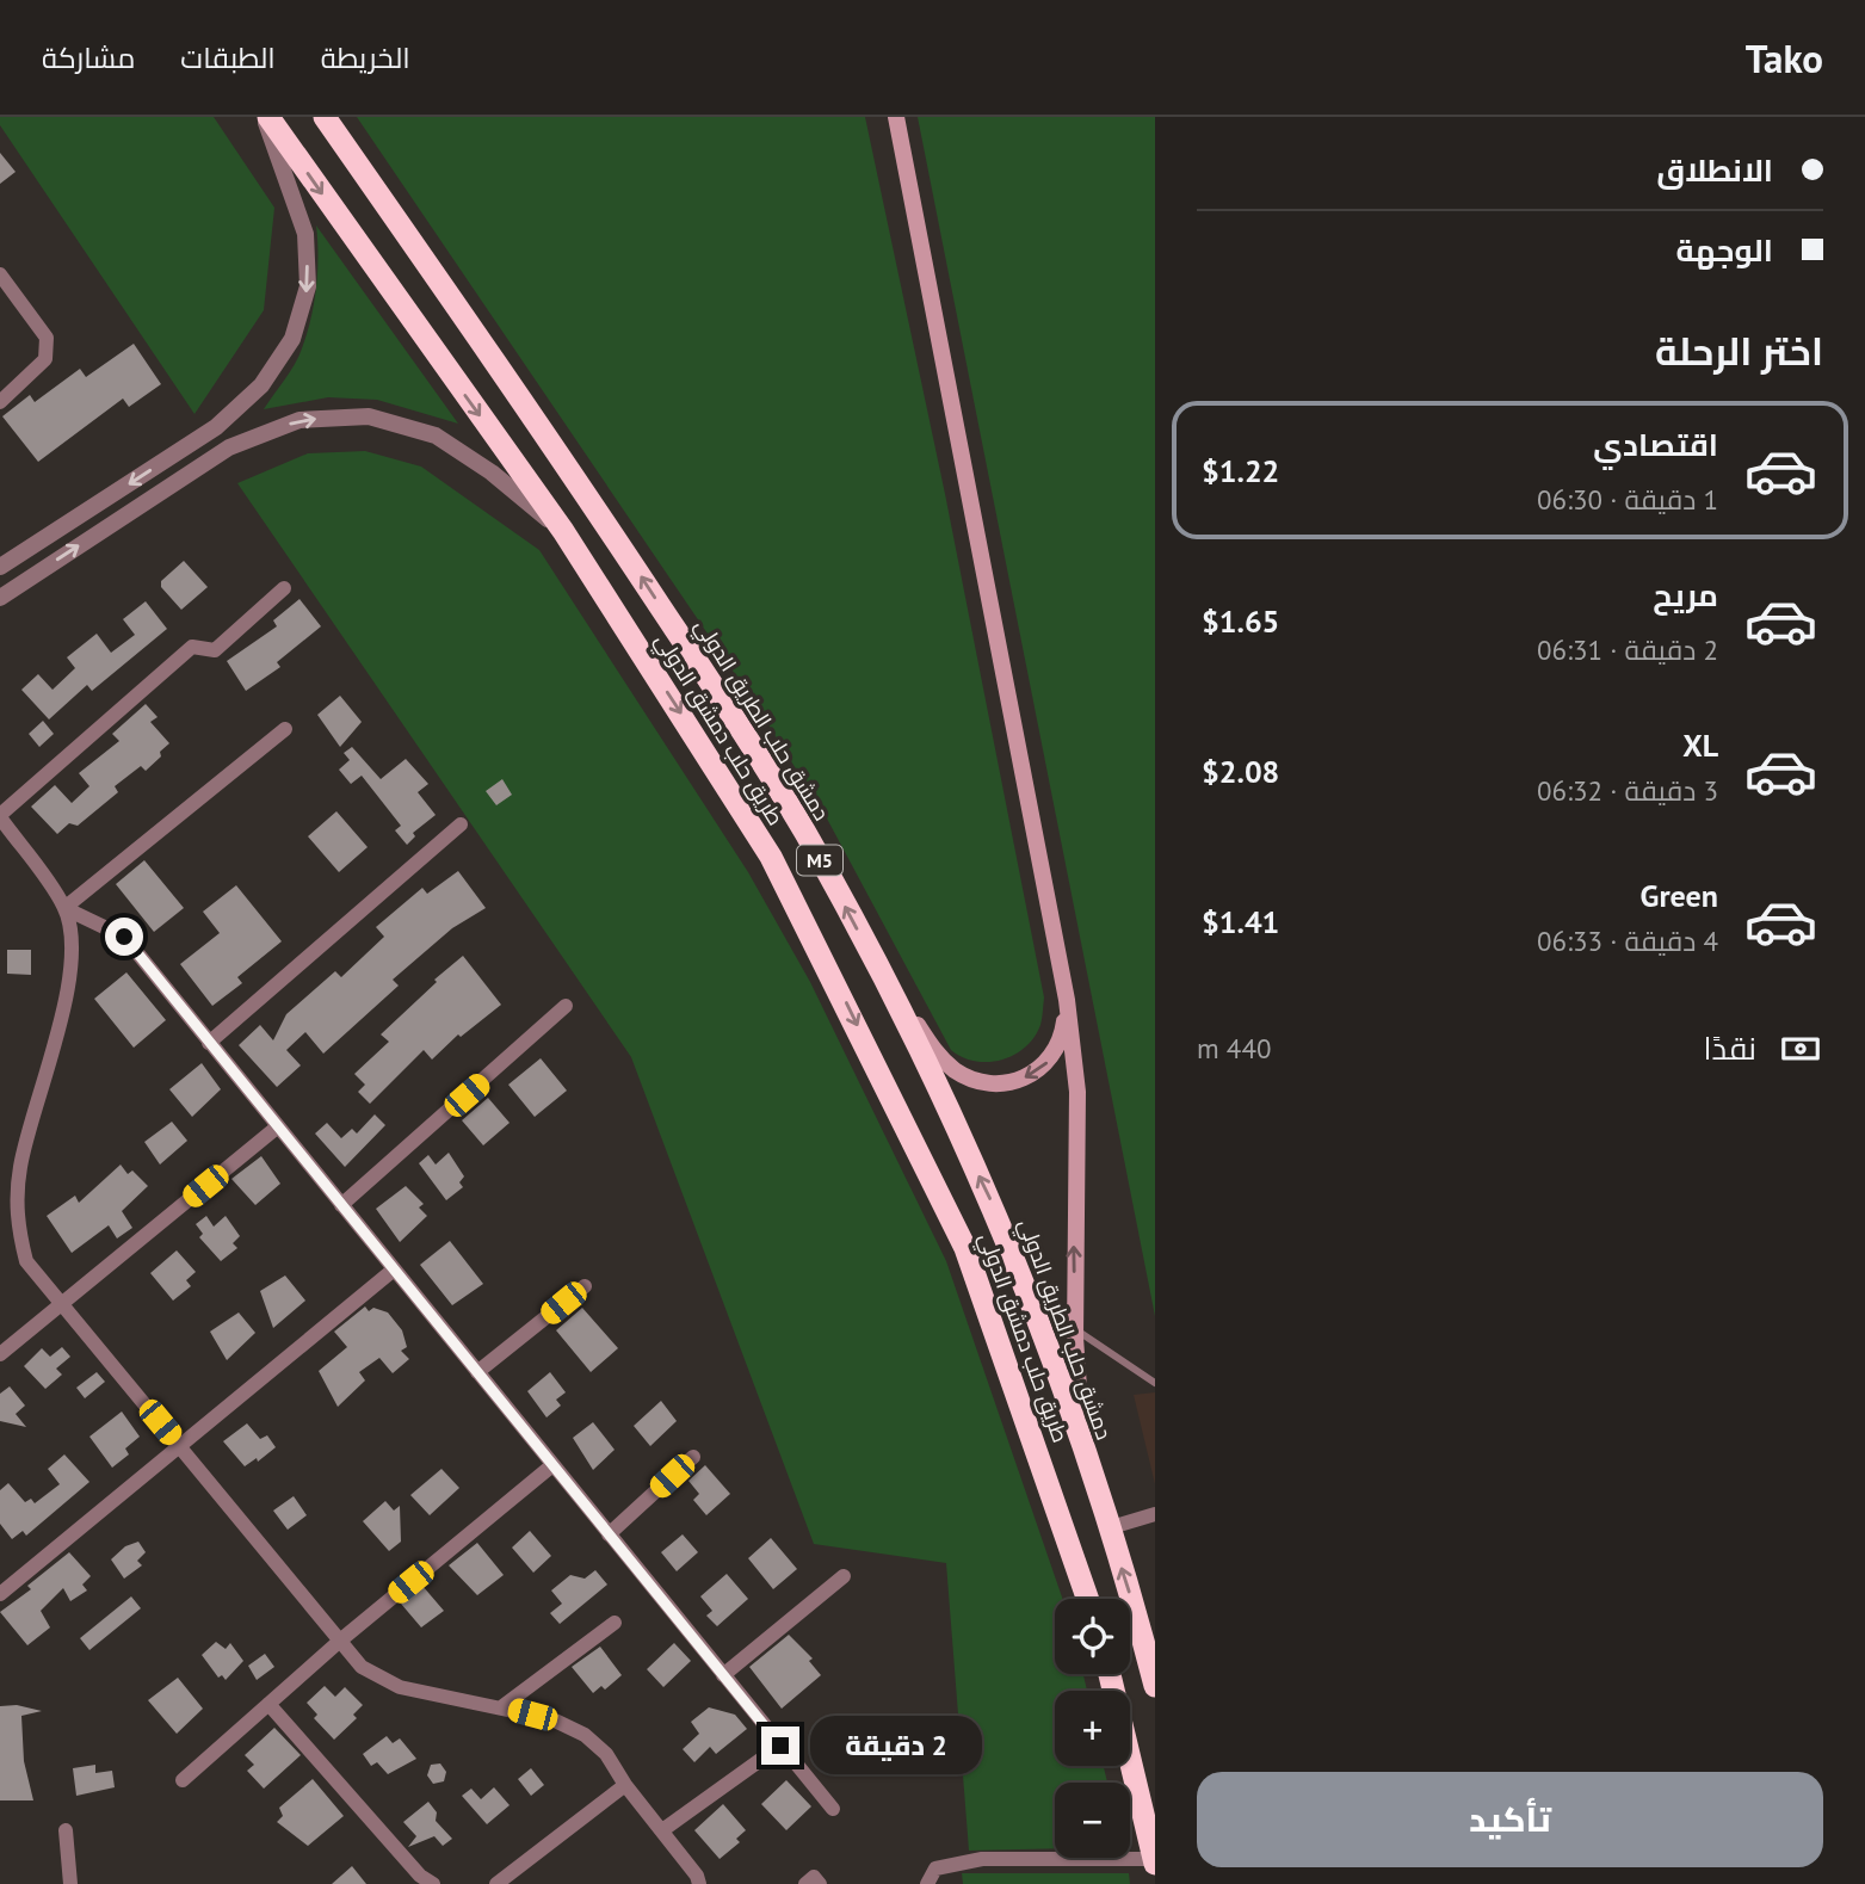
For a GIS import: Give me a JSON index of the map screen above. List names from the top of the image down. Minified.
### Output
{"streets":{"highway":["دمشق حلب الطريق الدولي","طريق حلب دمشق الدولي","M5"]},"one_way":["دمشق حلب الطريق الدولي","طريق حلب دمشق الدولي"],"page":{"header":"Tako","nav":["الخريطة","الطبقات","مشاركة"],"banner":["الانطلاق","الوجهة"],"heading":"اختر الرحلة","list":[{"name":"اقتصادي","note":"1 دقيقة · 06:30","value":"$1.22"},{"name":"مريح","note":"2 دقيقة · 06:31","value":"$1.65"},{"name":"XL","note":"3 دقيقة · 06:32","value":"$2.08"},{"name":"Green","note":"4 دقيقة · 06:33","value":"$1.41"}],"pay":["نقدًا","440 m"],"map_buttons":["+","−"],"bubble":"2 دقيقة","buttons":"تأكيد"}}
